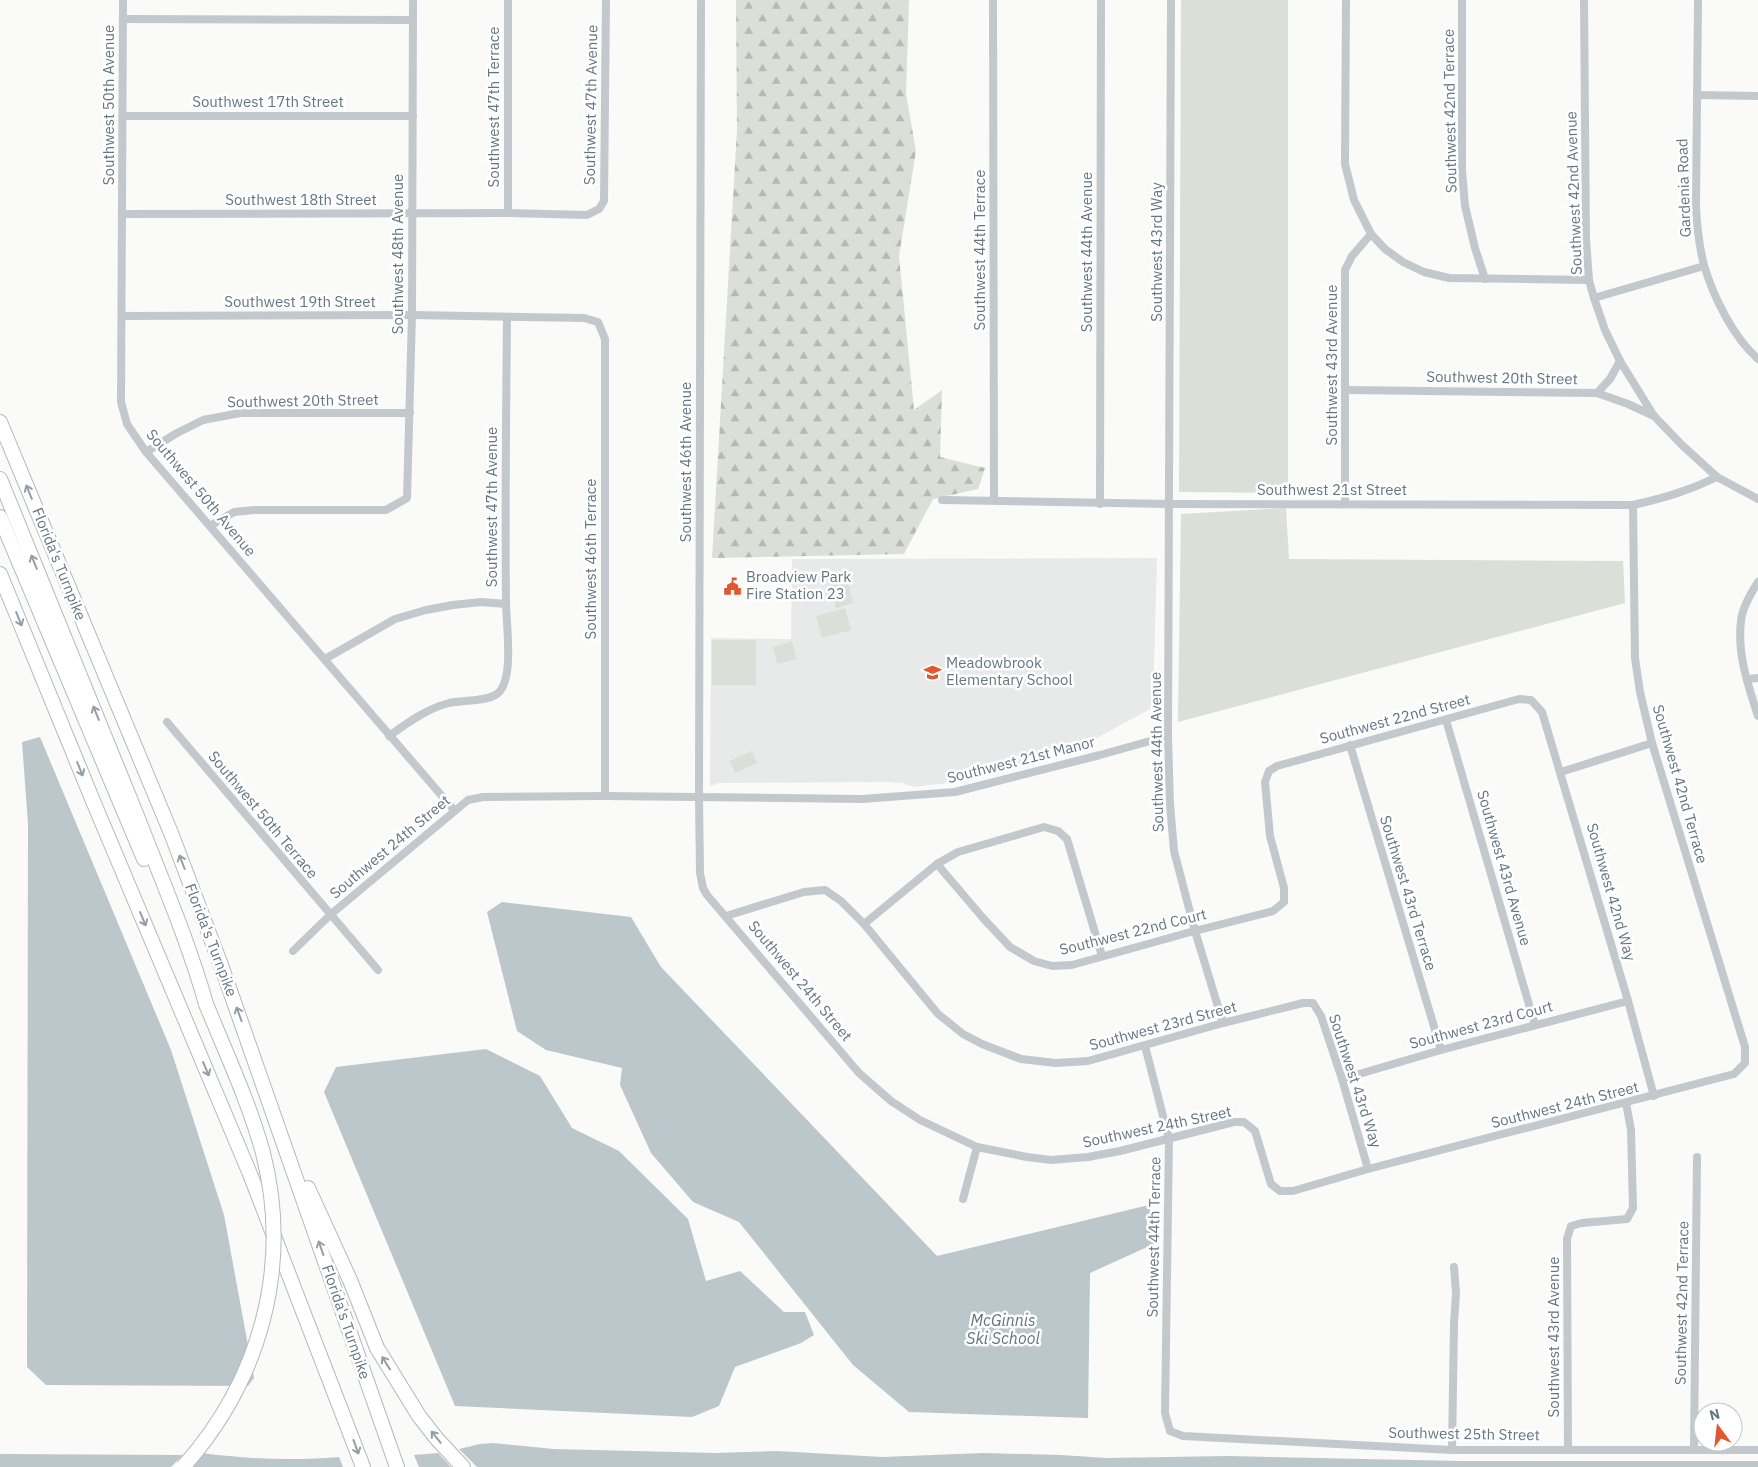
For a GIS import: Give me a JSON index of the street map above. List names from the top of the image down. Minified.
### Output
{"streets":{"highway":["Florida's Turnpike"],"street":["Southwest 17th Street","Southwest 50th Avenue","Southwest 47th Avenue","Southwest 47th Terrace","Southwest 42nd Terrace","Gardenia Road","Southwest 42nd Avenue","Southwest 18th Street","Southwest 44th Terrace","Southwest 44th Avenue","Southwest 43rd Way","Southwest 48th Avenue","Southwest 19th Street","Southwest 43rd Avenue","Southwest 20th Street","Southwest 46th Avenue","Southwest 21st Street","Southwest 46th Terrace","Southwest 22nd Street","Southwest 21st Manor","Southwest 50th Terrace","Southwest 24th Street","Southwest 42nd Way","Southwest 43rd Terrace","Southwest 22nd Court","Southwest 23rd Court","Southwest 23rd Street","Southwest 25th Street"]},"crossings":[["Southwest 17th Street","Southwest 50th Avenue"],["Southwest 17th Street","Southwest 48th Avenue"],["Southwest 50th Avenue","Southwest 47th Avenue"],["Southwest 50th Avenue","Southwest 18th Street"],["Southwest 50th Avenue","Southwest 48th Avenue"],["Southwest 50th Avenue","Southwest 19th Street"],["Southwest 50th Avenue","Southwest 20th Street"],["Southwest 50th Avenue","Southwest 24th Street"],["Southwest 47th Avenue","Southwest 18th Street"],["Southwest 47th Avenue","Southwest 19th Street"],["Southwest 47th Terrace","Southwest 18th Street"],["Southwest 42nd Terrace","Southwest 21st Street"],["Southwest 42nd Terrace","Southwest 24th Street"],["Southwest 42nd Avenue","Southwest 20th Street"],["Southwest 42nd Avenue","Southwest 21st Street"],["Southwest 18th Street","Southwest 48th Avenue"],["Southwest 44th Terrace","Southwest 21st Street"],["Southwest 44th Terrace","Southwest 24th Street"],["Southwest 44th Terrace","Southwest 23rd Street"],["Southwest 44th Terrace","Southwest 25th Street"],["Southwest 44th Avenue","Southwest 43rd Way"],["Southwest 44th Avenue","Southwest 21st Street"],["Southwest 44th Avenue","Southwest 21st Manor"],["Southwest 44th Avenue","Southwest 22nd Court"],["Southwest 44th Avenue","Southwest 23rd Street"],["Southwest 43rd Way","Southwest 21st Street"],["Southwest 43rd Way","Southwest 24th Street"],["Southwest 43rd Way","Southwest 23rd Court"],["Southwest 43rd Way","Southwest 23rd Street"],["Southwest 48th Avenue","Southwest 19th Street"],["Southwest 48th Avenue","Southwest 20th Street"],["Southwest 19th Street","Southwest 46th Terrace"],["Southwest 43rd Avenue","Southwest 20th Street"],["Southwest 43rd Avenue","Southwest 21st Street"],["Southwest 43rd Avenue","Southwest 22nd Street"],["Southwest 43rd Avenue","Southwest 24th Street"],["Southwest 43rd Avenue","Southwest 23rd Court"],["Southwest 43rd Avenue","Southwest 25th Street"],["Southwest 46th Avenue","Southwest 21st Manor"],["Southwest 46th Avenue","Southwest 24th Street"],["Southwest 46th Terrace","Southwest 24th Street"],["Southwest 22nd Street","Southwest 42nd Way"],["Southwest 22nd Street","Southwest 43rd Terrace"],["Southwest 22nd Street","Southwest 22nd Court"],["Southwest 21st Manor","Southwest 24th Street"],["Southwest 50th Terrace","Southwest 24th Street"],["Southwest 24th Street","Southwest 42nd Way"],["Southwest 42nd Way","Southwest 23rd Court"],["Southwest 43rd Terrace","Southwest 23rd Court"]],"water":["McGinnis Ski School"],"places":{"public building":["Broadview Park Fire Station 23"],"school or university":["Meadowbrook Elementary School"]},"north":"top"}
